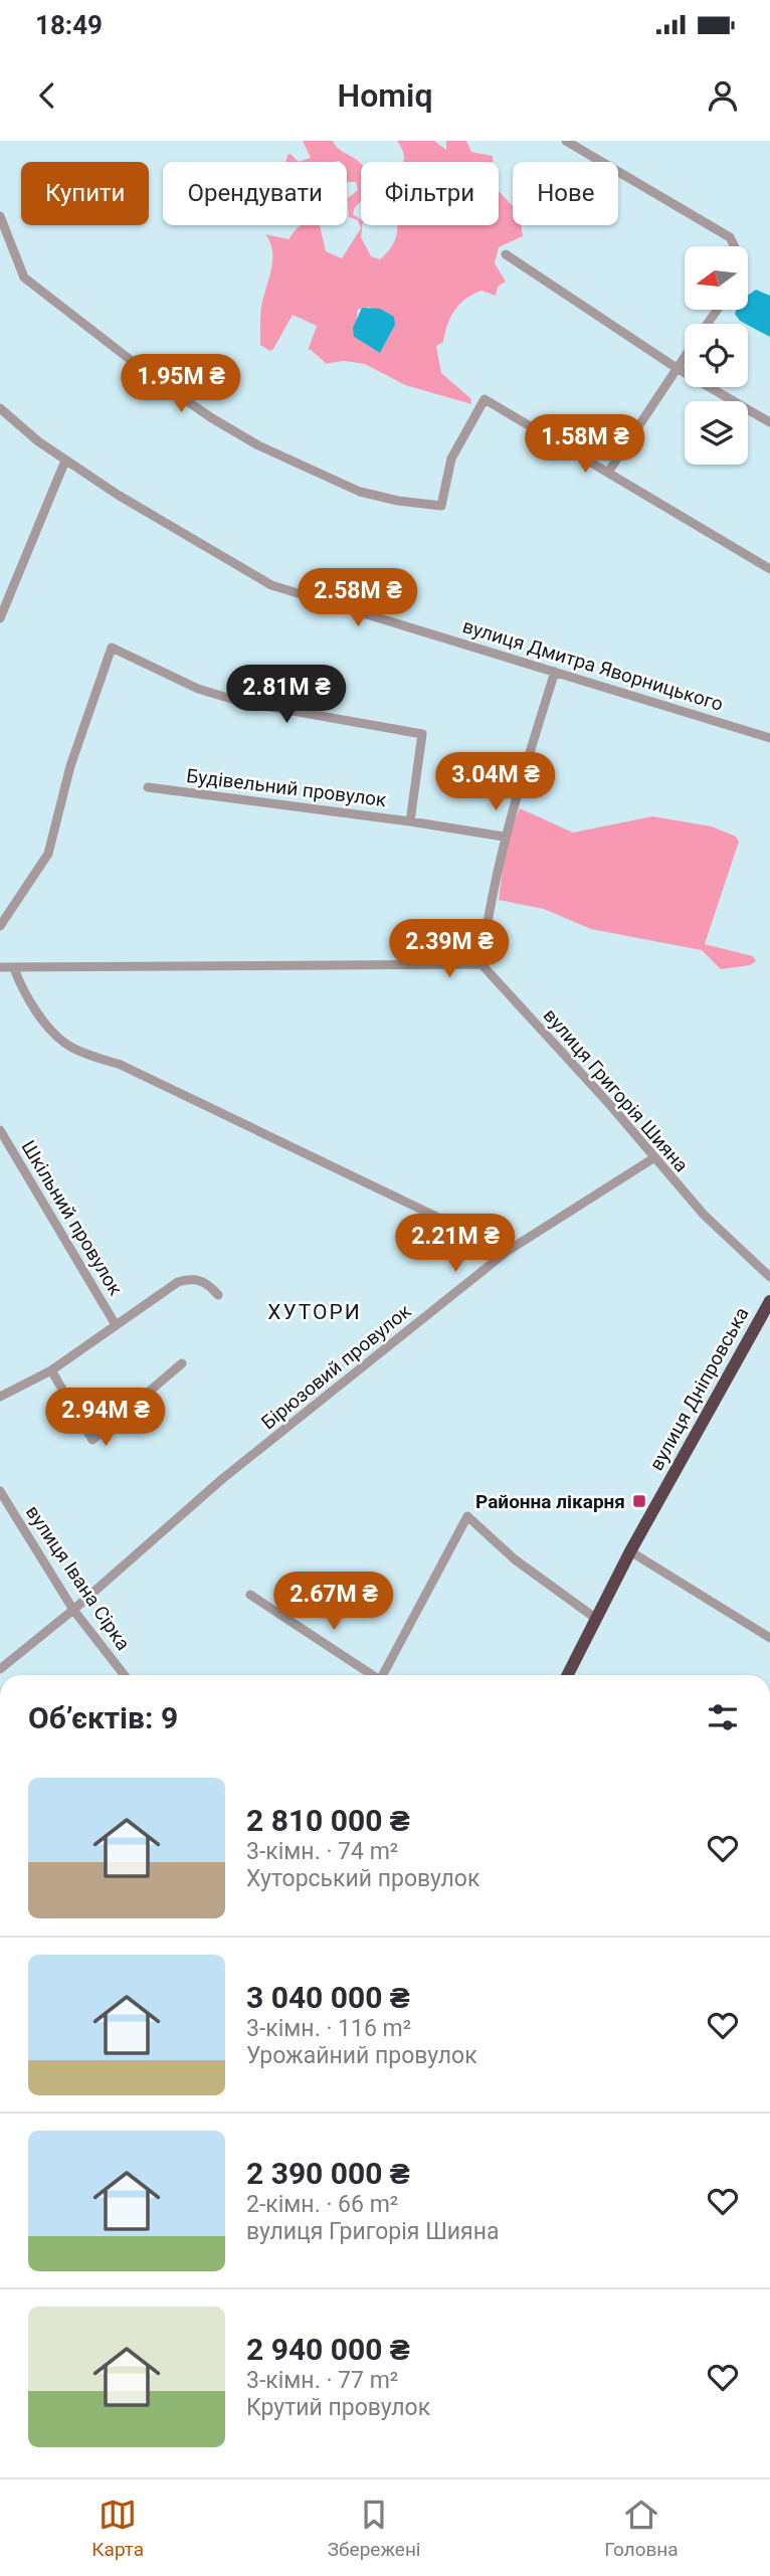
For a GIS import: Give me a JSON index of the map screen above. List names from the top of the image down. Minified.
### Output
{"streets":{"highway":["вулиця Дніпровська"],"street":["вулиця Дмитра Яворницького","Будівельний провулок","вулиця Григорія Шияна","Шкільний провулок","Бірюзовий провулок","вулиця Івана Сірка"]},"crossings":[["вулиця Григорія Шияна","Бірюзовий провулок"],["Бірюзовий провулок","вулиця Івана Сірка"]],"districts":["ХУТОРИ"],"places":{"transit":["Районна лікарня"]},"north":"left","page":{"status":"18:49","header":"Homiq","chip":["Купити","Орендувати","Фільтри","Нове"],"price":["1.95M ₴","1.58M ₴","2.58M ₴","2.81M ₴","3.04M ₴","2.39M ₴","2.21M ₴","2.94M ₴","2.67M ₴"],"heading":"Об’єктів: 9","list":[{"name":"2 810 000 ₴","note":"3-кімн. · 74 m² · Хуторський провулок"},{"name":"3 040 000 ₴","note":"3-кімн. · 116 m² · Урожайний провулок"},{"name":"2 390 000 ₴","note":"2-кімн. · 66 m² · вулиця Григорія Шияна"},{"name":"2 940 000 ₴","note":"3-кімн. · 77 m² · Крутий провулок"}],"tabs":["Карта","Збережені","Головна"]}}
